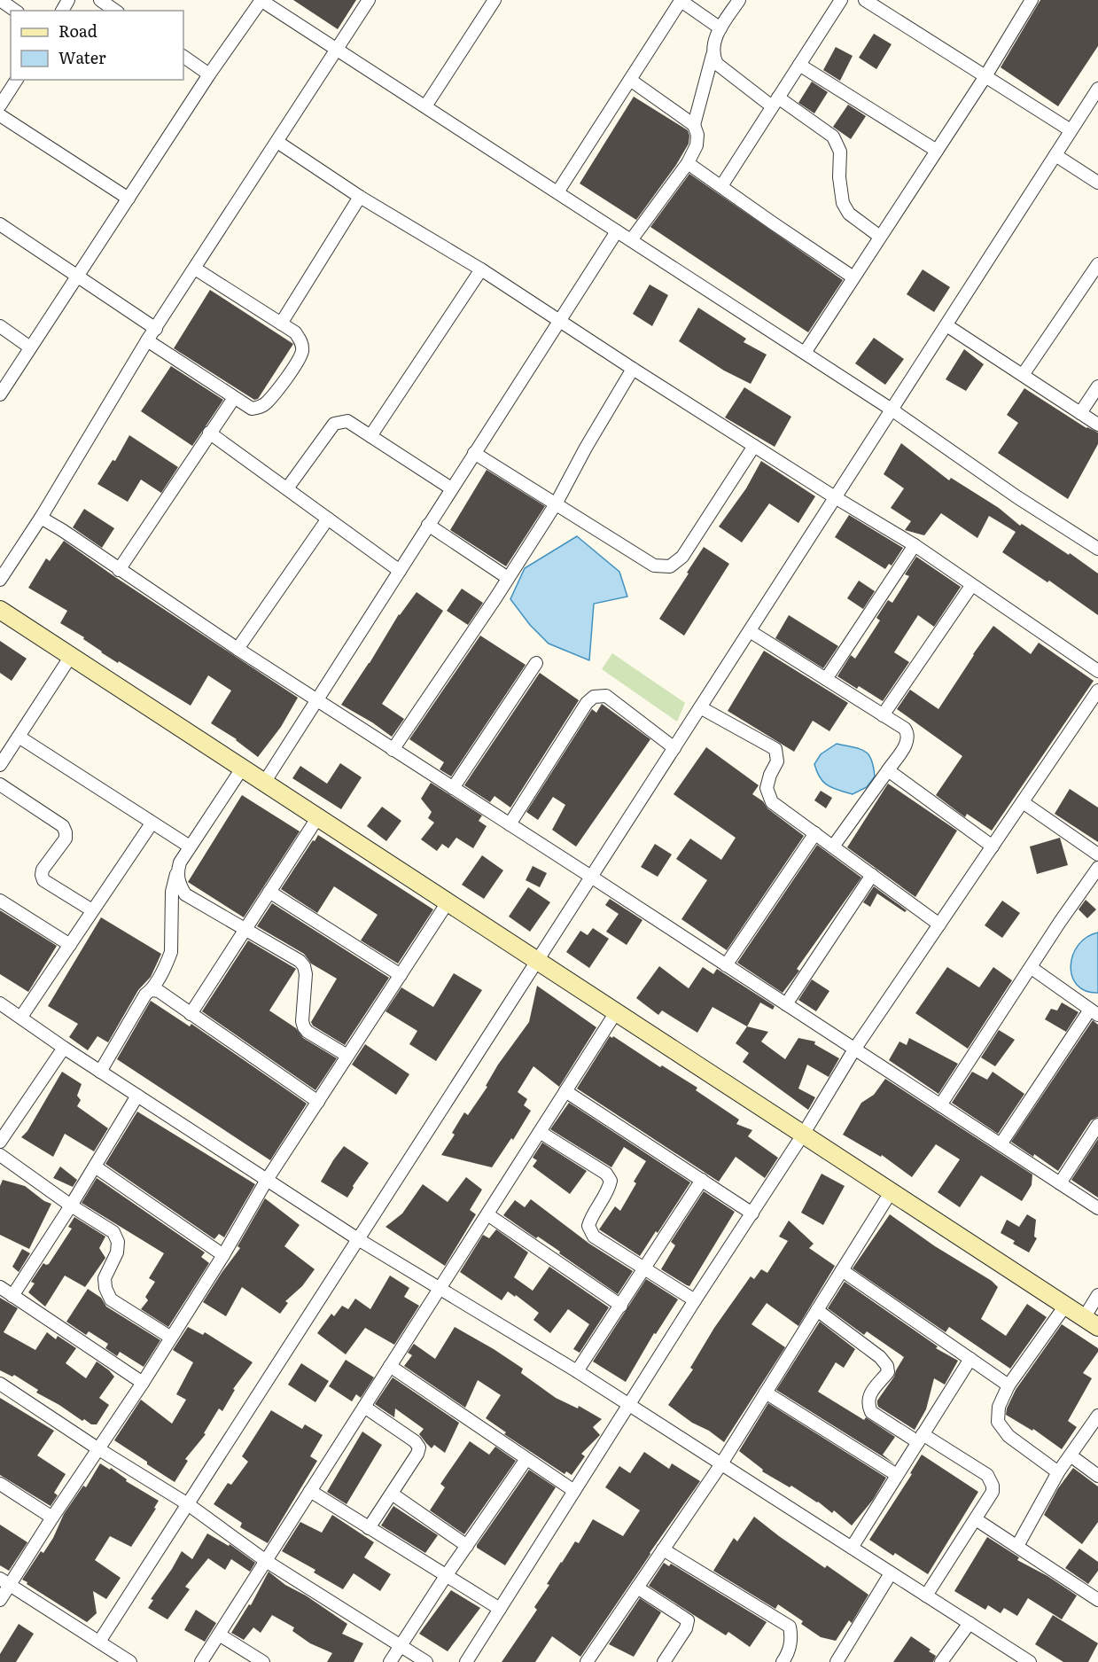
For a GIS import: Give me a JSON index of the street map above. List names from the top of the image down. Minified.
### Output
{"legend":["Road","Water"]}
